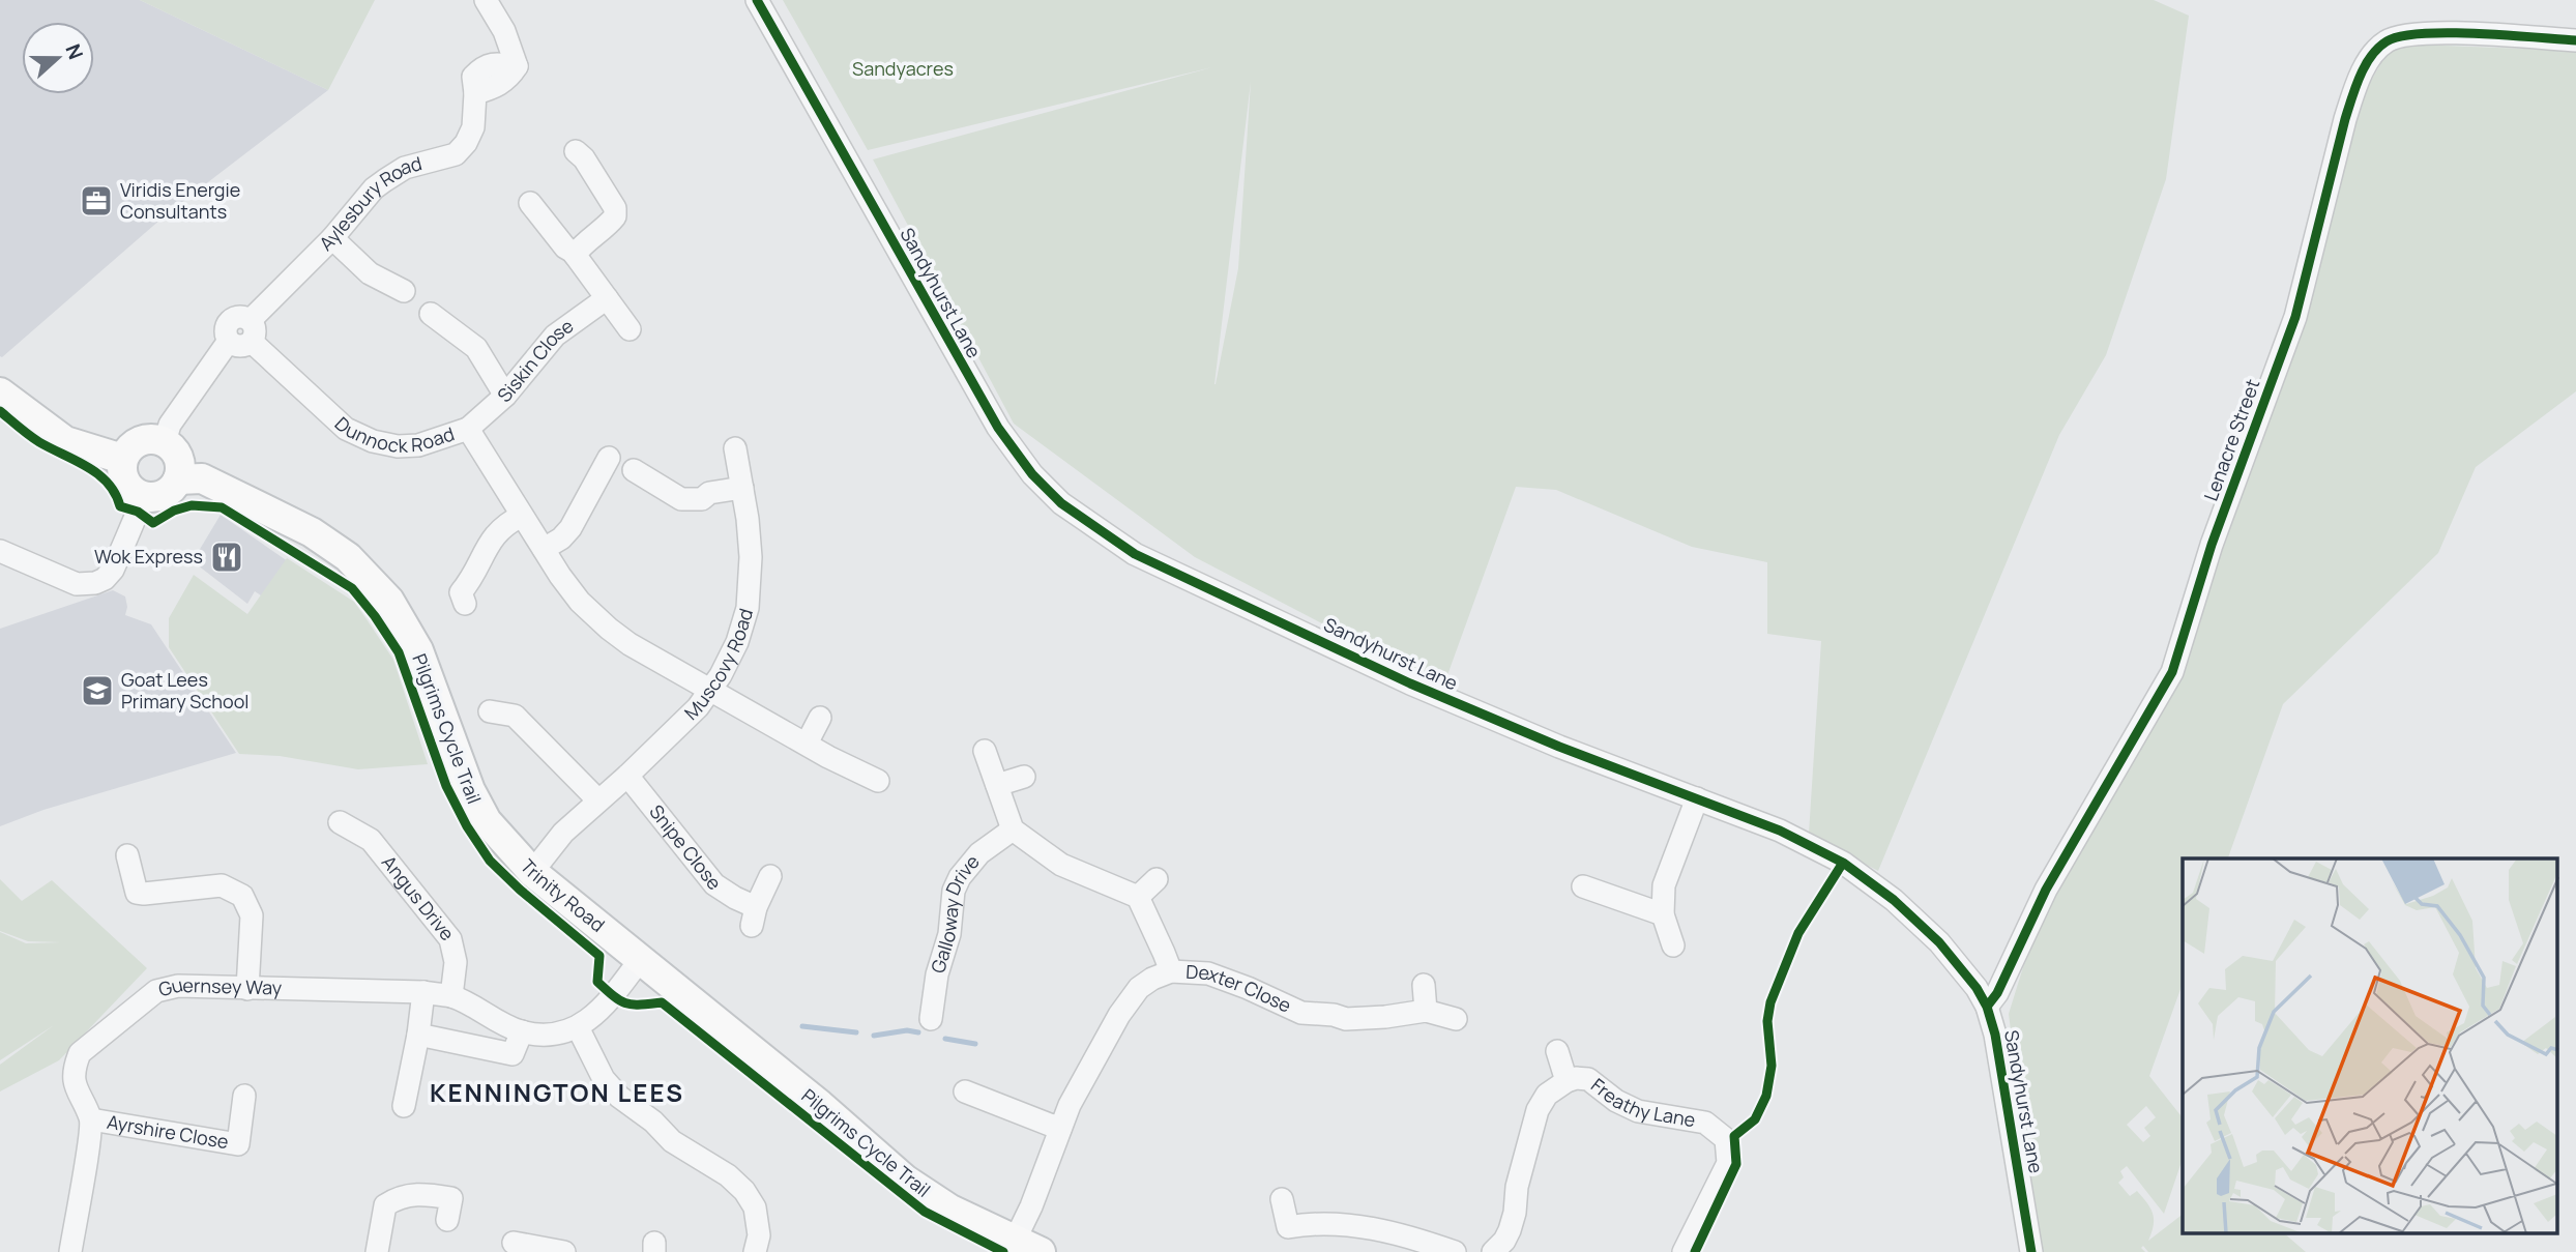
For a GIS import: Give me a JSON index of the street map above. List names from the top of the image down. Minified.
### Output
{"streets":{"main road":["Trinity Road"],"street":["Aylesbury Road","Sandyhurst Lane","Siskin Close","Dunnock Road","Lenacre Street","Muscovy Road","Snipe Close","Angus Drive","Galloway Drive","Dexter Close","Guernsey Way","Freathy Lane","Ayrshire Close"],"cycle path":["Pilgrims Cycle Trail"]},"crossings":[["Aylesbury Road","Dunnock Road"],["Sandyhurst Lane","Lenacre Street"],["Siskin Close","Dunnock Road"],["Dunnock Road","Muscovy Road"],["Muscovy Road","Snipe Close"],["Muscovy Road","Trinity Road"],["Trinity Road","Dexter Close"],["Angus Drive","Guernsey Way"],["Guernsey Way","Ayrshire Close"]],"districts":["KENNINGTON LEES"],"parks":["Sandyacres"],"places":{"office":["Viridis Energie Consultants"],"restaurant":["Wok Express"],"school or university":["Goat Lees Primary School"]},"north":"right"}
